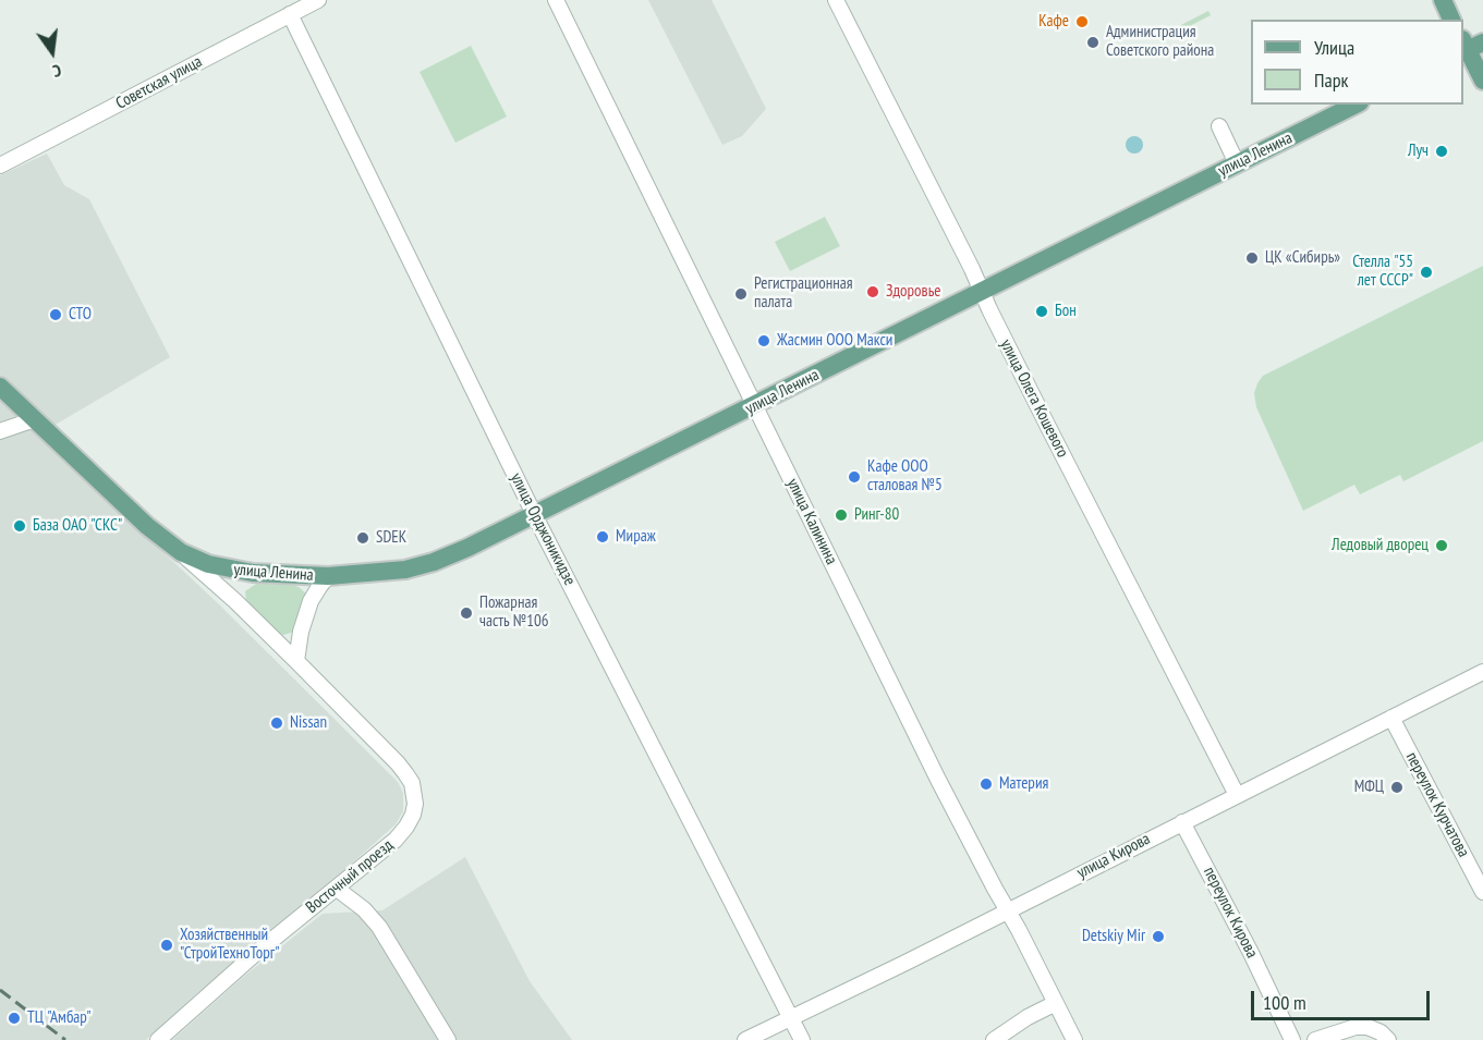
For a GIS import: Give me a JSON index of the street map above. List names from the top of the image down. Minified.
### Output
{"streets":{"main road":["улица Ленина"],"street":["Советская улица","улица Олега Кошевого","улица Калинина","улица Орджоникидзе","переулок Курчатова","улица Кирова","Восточный проезд","переулок Кирова"]},"crossings":[["Советская улица","улица Орджоникидзе"],["улица Ленина","улица Олега Кошевого"],["улица Ленина","улица Калинина"],["улица Ленина","улица Орджоникидзе"],["улица Ленина","Восточный проезд"],["улица Олега Кошевого","улица Кирова"],["улица Калинина","улица Кирова"],["улица Орджоникидзе","улица Кирова"],["переулок Курчатова","улица Кирова"],["улица Кирова","переулок Кирова"]],"places":["Кафе","Администрация Советского района","Луч","ЦК «Сибирь»","Стелла \"55 лет СССР\"","Здоровье","Регистрационная палата","Бон","СТО","Жасмин ООО Макси","Кафе ООО сталовая №5","Ринг-80","База ОАО \"СКС\"","Мираж","SDEK","Ледовый дворец","Пожарная часть №106","Nissan","Материя","МФЦ","Detskiy Mir","Хозяйственный \"СтройТехноТорг\"","ТЦ \"Амбар\""],"legend":["Улица","Парк"],"scale_bar":"100 m","north":"bottom"}
